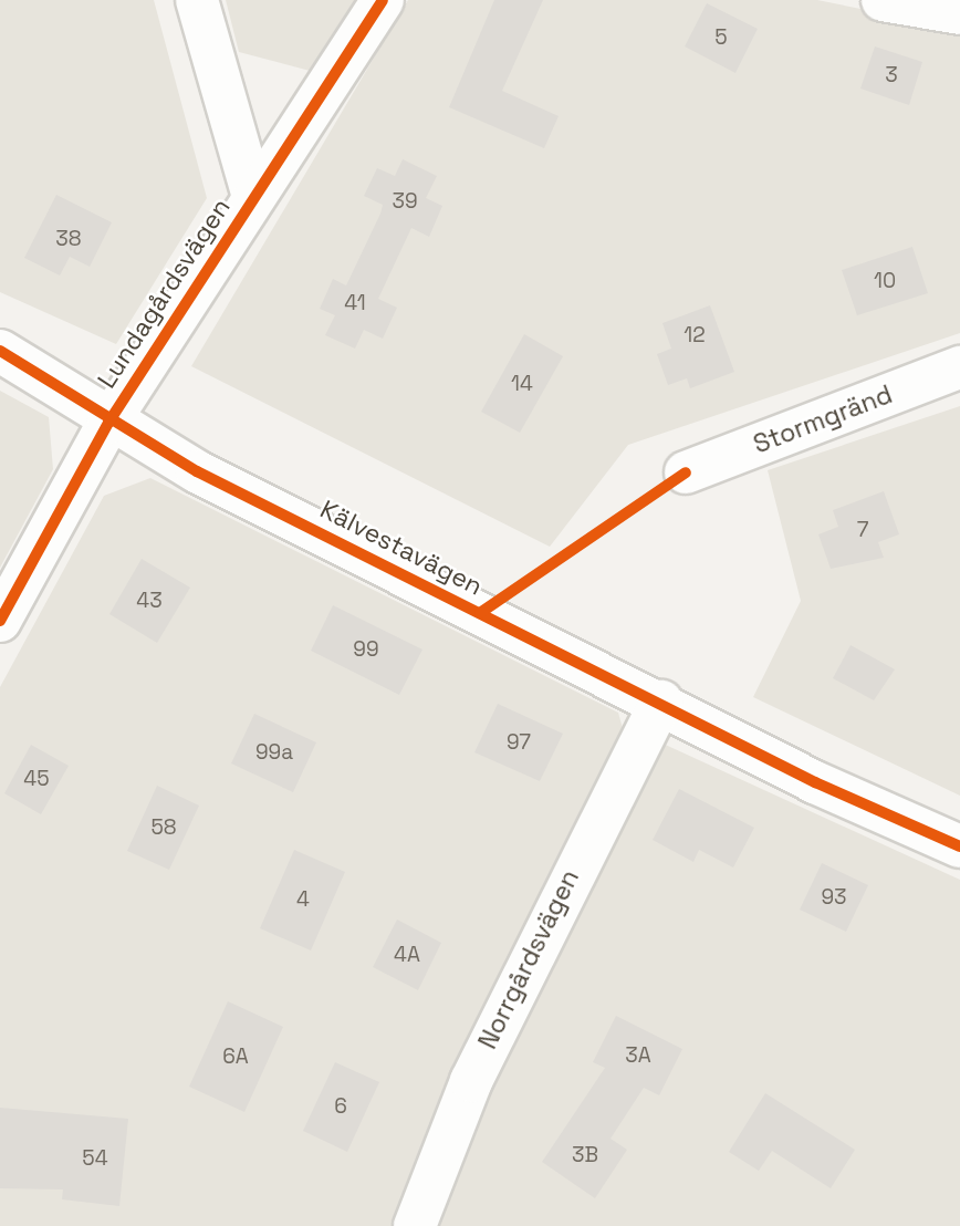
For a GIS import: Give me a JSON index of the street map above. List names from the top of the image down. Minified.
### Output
{"streets":{"street":["Lundagårdsvägen","Stormgränd","Kälvestavägen","Norrgårdsvägen"]},"crossings":[["Lundagårdsvägen","Kälvestavägen"],["Kälvestavägen","Norrgårdsvägen"]],"house_numbers":["5","3","39","38","10","41","12","14","7","43","99","97","99a","45","58","93","4","4A","3A","6A","6","3B","54"]}
